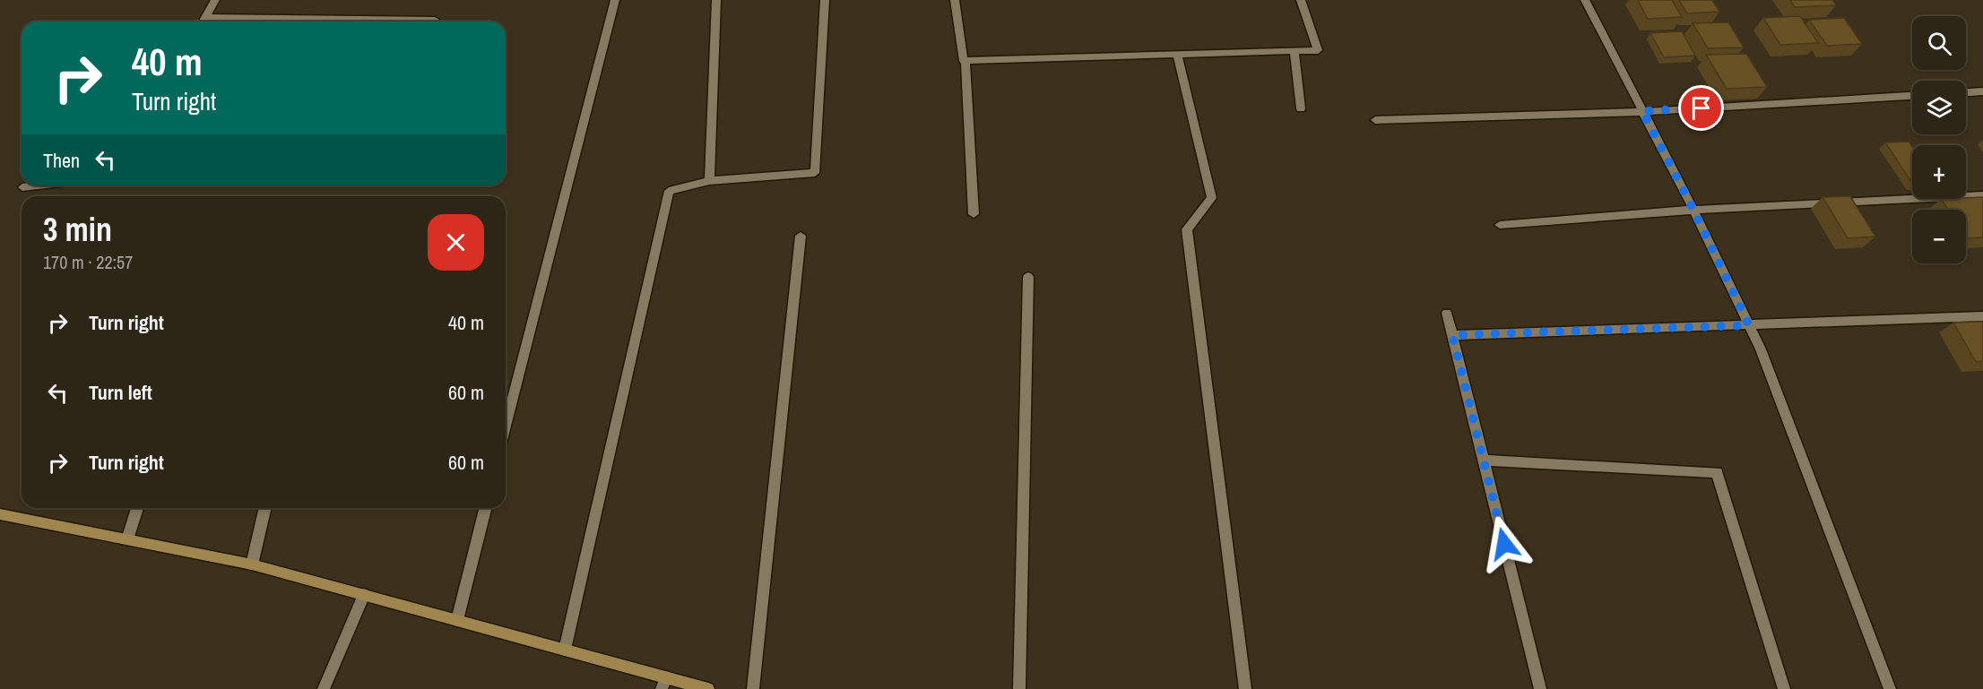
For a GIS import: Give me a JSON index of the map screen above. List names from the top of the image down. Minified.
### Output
{"page":{"map_buttons":["+","−"],"turn":["40 m","Turn right"],"then":"Then","heading":["3 min","170 m · 22:57"],"list":[{"name":"Turn right","value":"40 m"},{"name":"Turn left","value":"60 m"},{"name":"Turn right","value":"60 m"}]}}
